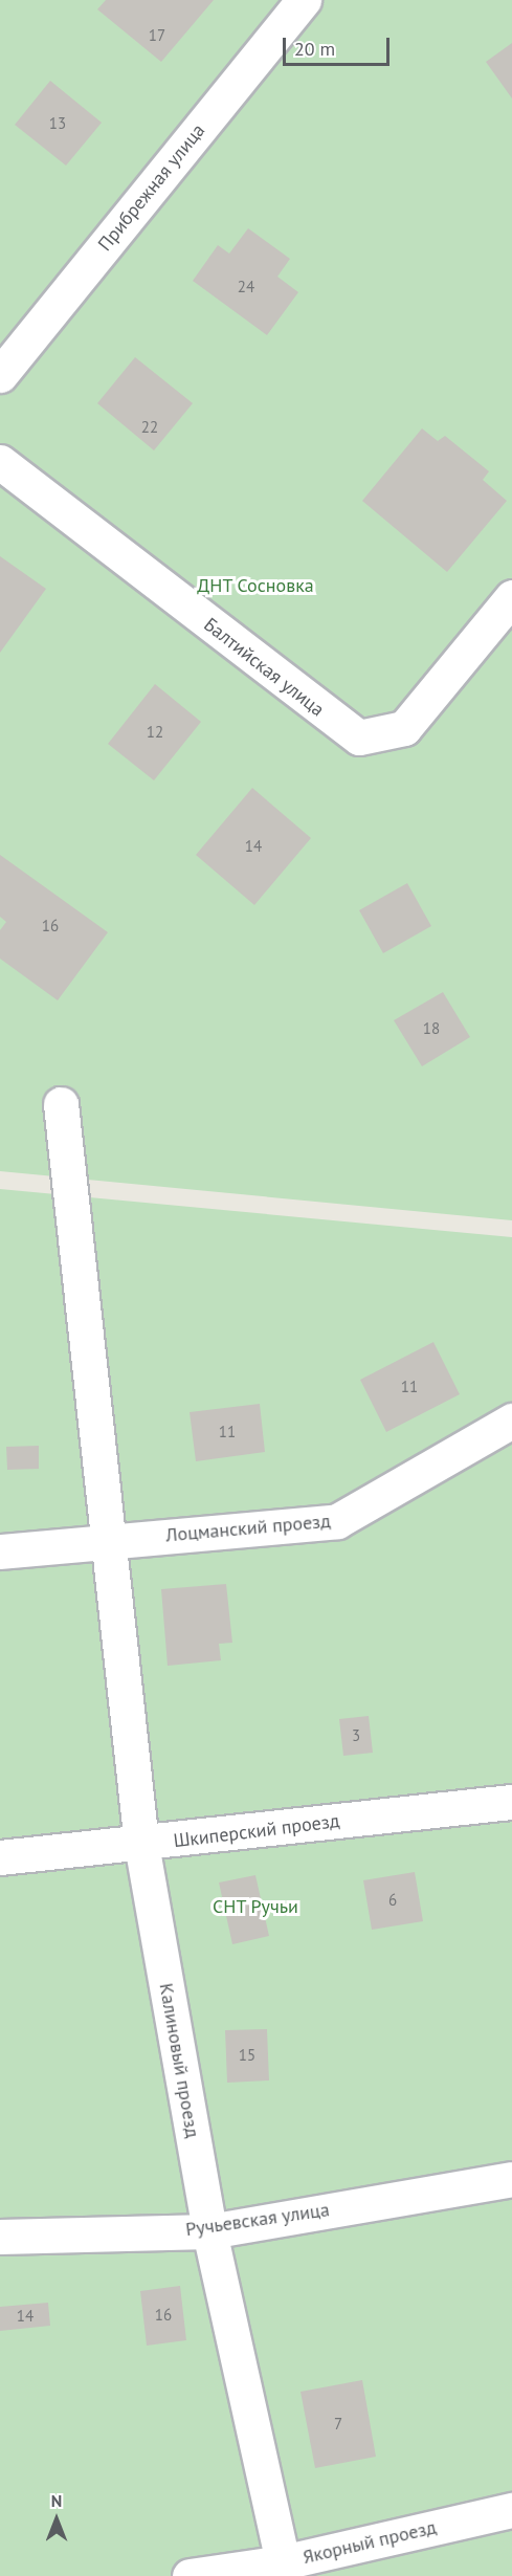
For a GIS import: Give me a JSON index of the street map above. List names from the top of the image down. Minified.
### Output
{"streets":{"street":["Прибрежная улица","Балтийская улица","Лоцманский проезд","Шкиперский проезд","Калиновый проезд","Ручьевская улица","Якорный проезд"]},"crossings":[["Лоцманский проезд","Калиновый проезд"],["Шкиперский проезд","Калиновый проезд"],["Калиновый проезд","Ручьевская улица"],["Калиновый проезд","Якорный проезд"]],"parks":["ДНТ Сосновка","СНТ Ручьи"],"house_numbers":["17","13","24","22","12","14","16","18","11","11","3","6","15","16","14","7"],"scale_bar":"20 m","north":"top"}
